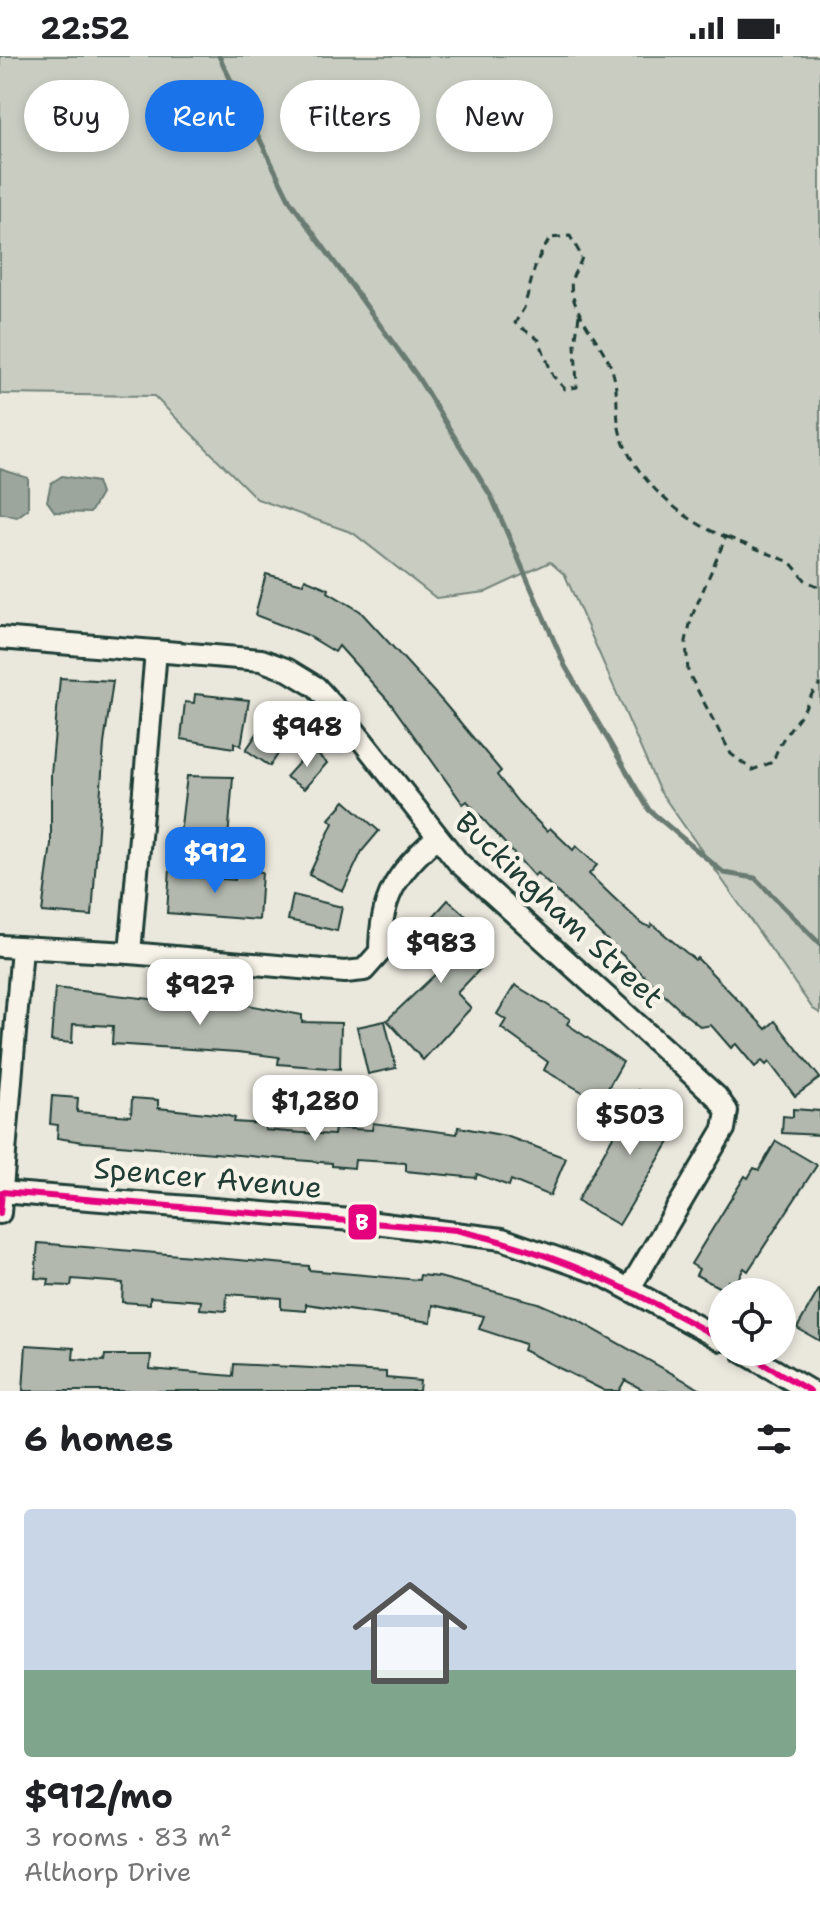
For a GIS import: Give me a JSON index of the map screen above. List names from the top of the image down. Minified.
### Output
{"streets":{"street":["Buckingham Street","Spencer Avenue"]},"crossings":[["Buckingham Street","Spencer Avenue"]],"lines":["transit line B"],"page":{"status":"22:52","chip":["Buy","Rent","Filters","New"],"price":["$948","$912","$983","$927","$1,280","$503"],"heading":"6 homes","list":[{"name":"$912/mo","note":"3 rooms · 83 m² · Althorp Drive"}]}}
